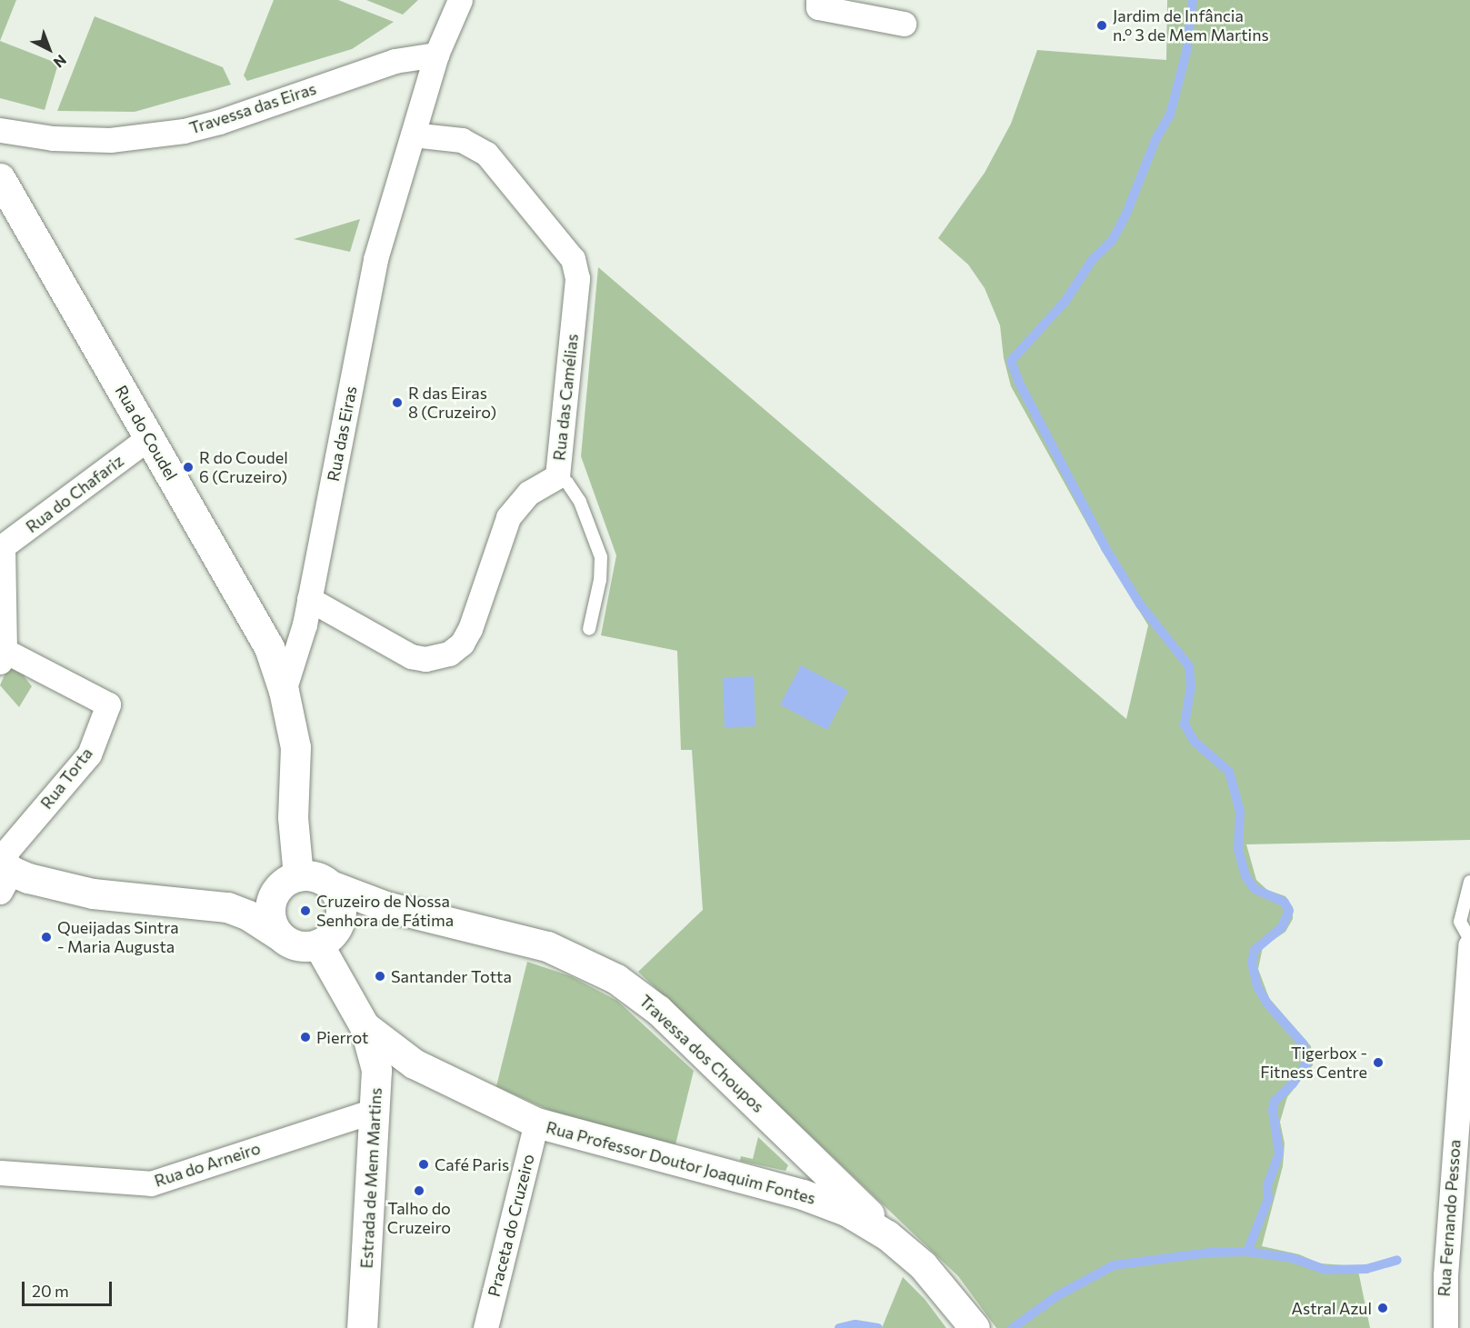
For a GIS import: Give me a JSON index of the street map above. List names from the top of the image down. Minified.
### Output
{"streets":{"street":["Travessa das Eiras","Rua das Camélias","Rua do Coudel","Rua das Eiras","Rua do Chafariz","Rua Torta","Travessa dos Choupos","Rua Professor Doutor Joaquim Fontes","Rua do Arneiro","Estrada de Mem Martins","Rua Fernando Pessoa","Praceta do Cruzeiro"]},"crossings":[["Travessa das Eiras","Rua das Eiras"],["Rua das Camélias","Rua das Eiras"],["Rua do Coudel","Rua das Eiras"],["Rua do Coudel","Rua do Chafariz"],["Rua das Eiras","Travessa dos Choupos"],["Rua das Eiras","Estrada de Mem Martins"],["Travessa dos Choupos","Rua Professor Doutor Joaquim Fontes"],["Travessa dos Choupos","Estrada de Mem Martins"],["Rua Professor Doutor Joaquim Fontes","Estrada de Mem Martins"],["Rua Professor Doutor Joaquim Fontes","Praceta do Cruzeiro"],["Rua do Arneiro","Estrada de Mem Martins"]],"places":["Jardim de Infância n.º 3 de Mem Martins","R das Eiras 8 (Cruzeiro)","R do Coudel 6 (Cruzeiro)","Cruzeiro de Nossa Senhora de Fátima","Queijadas Sintra - Maria Augusta","Santander Totta","Pierrot","Tigerbox - Fitness Centre","Café Paris","Talho do Cruzeiro","Astral Azul"],"scale_bar":"20 m","north":"bottom right"}
